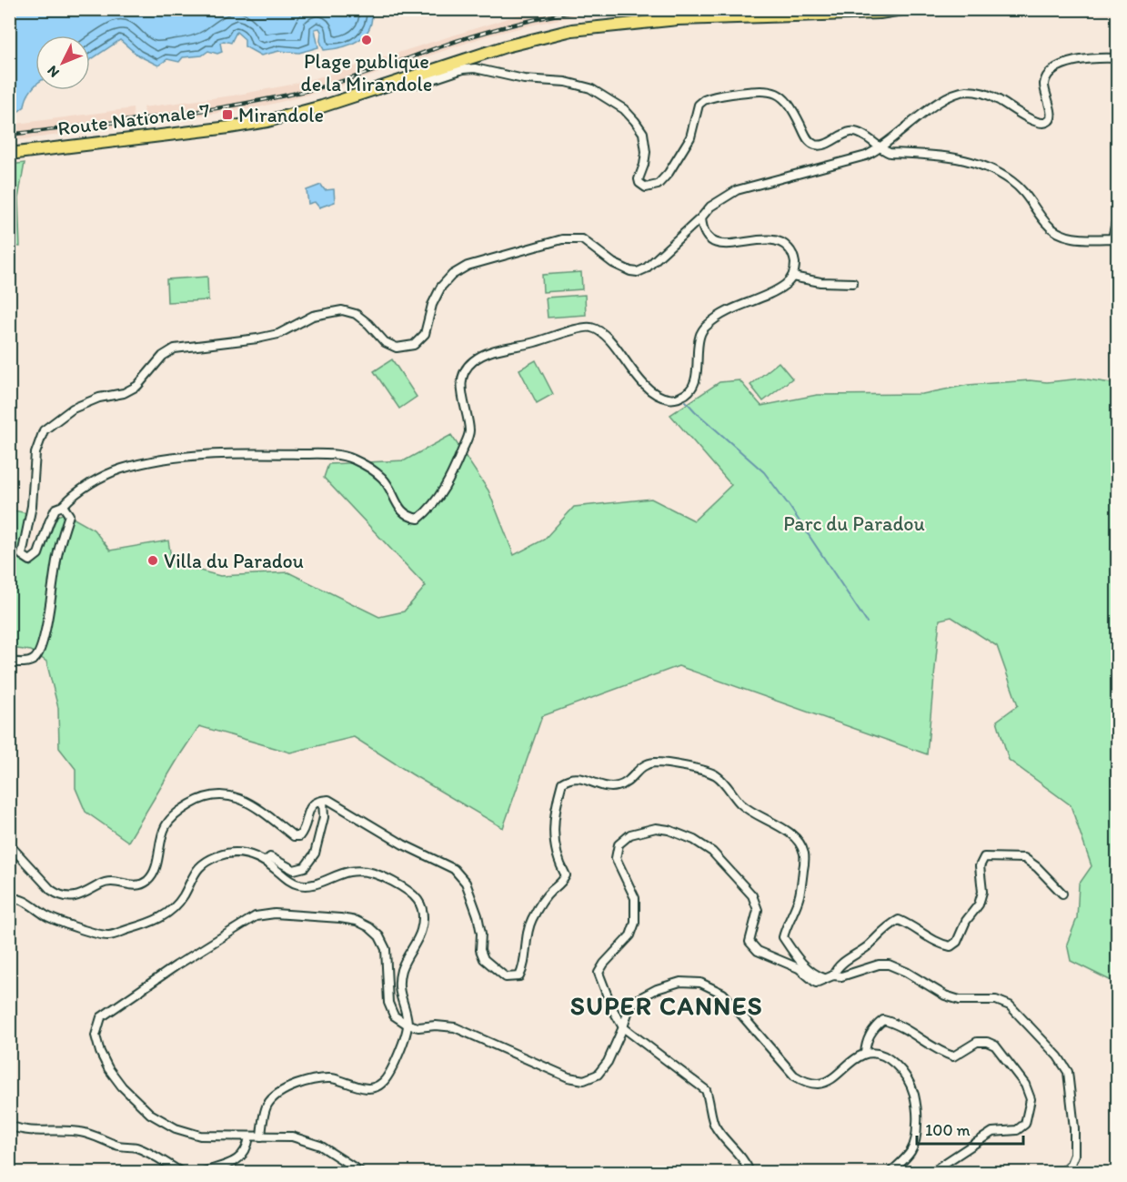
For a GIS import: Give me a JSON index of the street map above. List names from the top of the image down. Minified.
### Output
{"streets":{"main road":["Route Nationale 7"]},"districts":["SUPER CANNES"],"parks":["Parc du Paradou"],"places":{"other":["Plage publique de la Mirandole","Villa du Paradou"],"transit":["Mirandole"]},"scale_bar":"100 m","north":"bottom left"}
